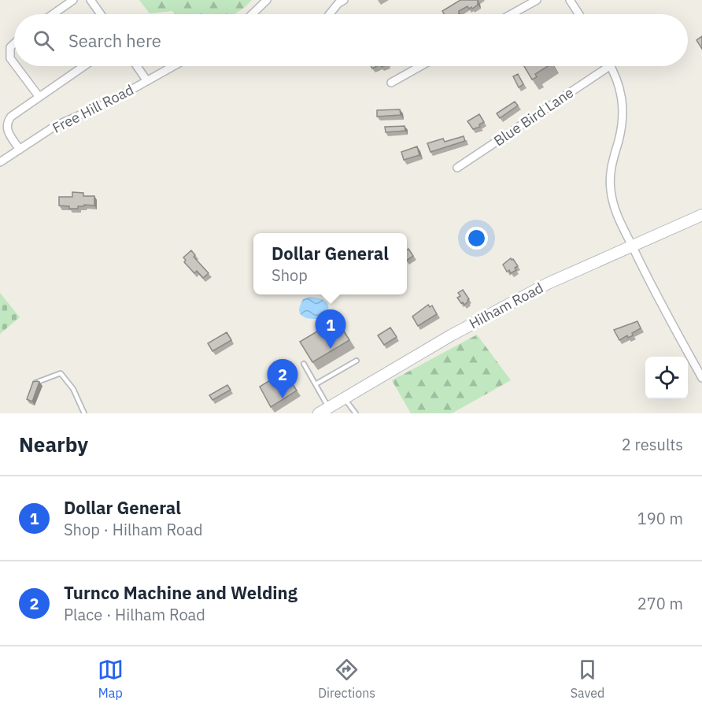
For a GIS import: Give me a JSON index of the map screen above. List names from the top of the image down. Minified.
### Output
{"streets":{"main road":["Hilham Road"],"street":["Free Hill Road","Blue Bird Lane"]},"page":{"search":"Search here","popup":["Dollar General","Shop"],"pins":["1","2"],"heading":["Nearby","2 results"],"list":[{"mark":"1","name":"Dollar General","note":"Shop · Hilham Road","value":"190 m"},{"mark":"2","name":"Turnco Machine and Welding","note":"Place · Hilham Road","value":"270 m"}],"nav":["Map","Directions","Saved"]}}
